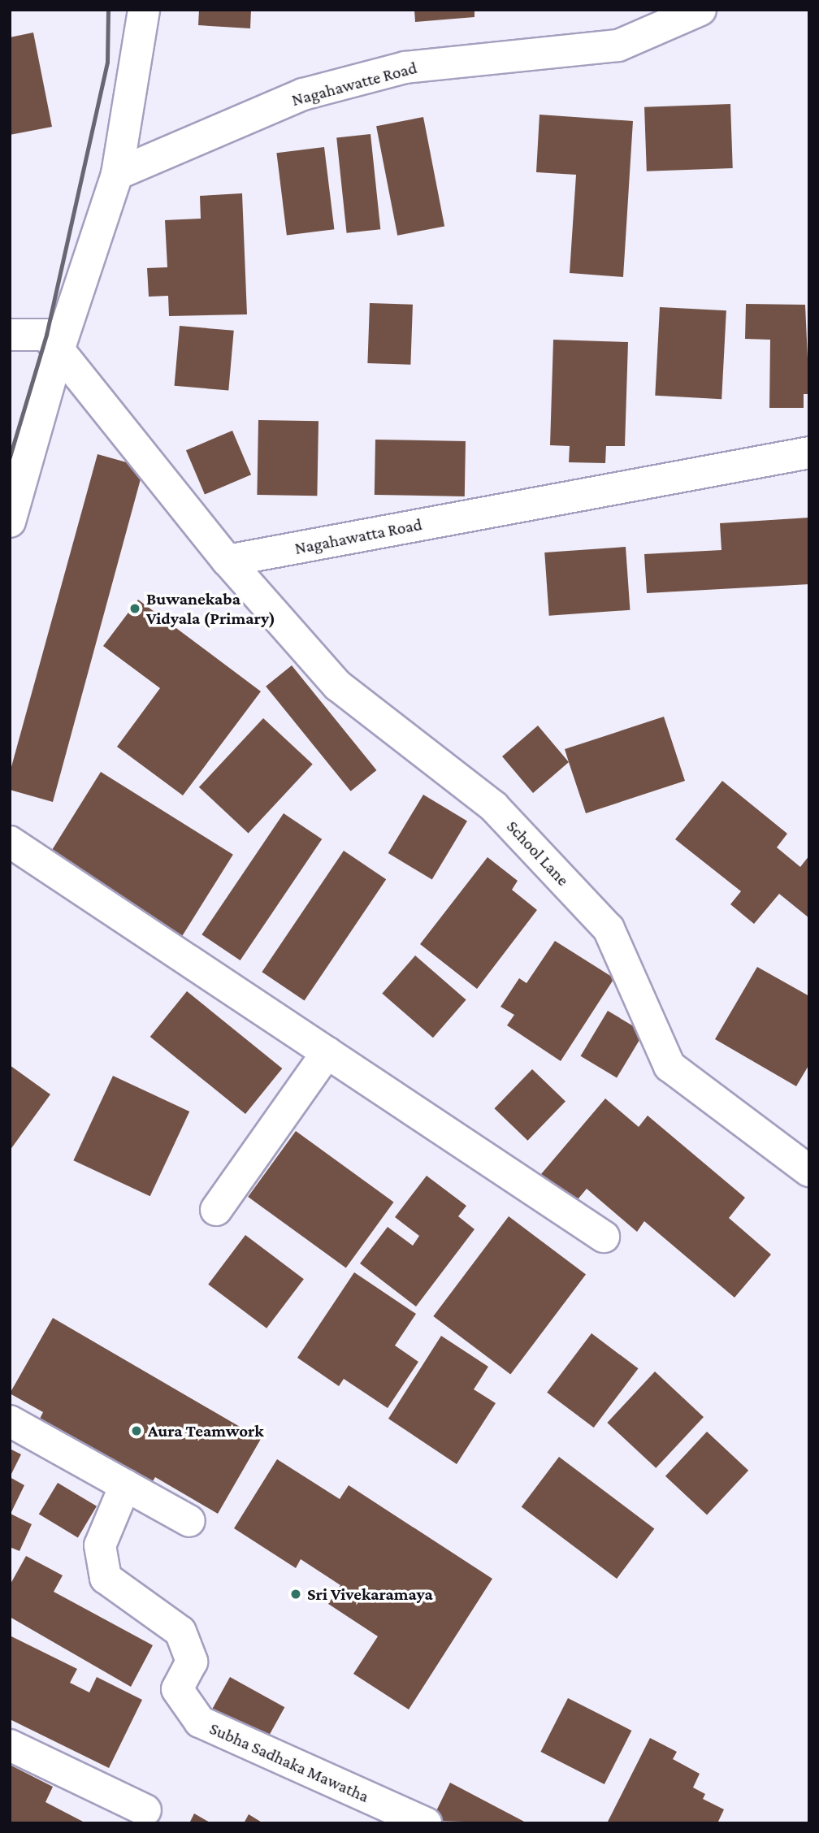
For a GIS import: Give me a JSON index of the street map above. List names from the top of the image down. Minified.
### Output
{"streets":{"street":["Nagahawatte Road","Nagahawatta Road","School Lane","Subha Sadhaka Mawatha"]},"crossings":[["Nagahawatta Road","School Lane"]],"places":["Buwanekaba Vidyala (Primary)","Aura Teamwork","Sri Vivekaramaya"]}
